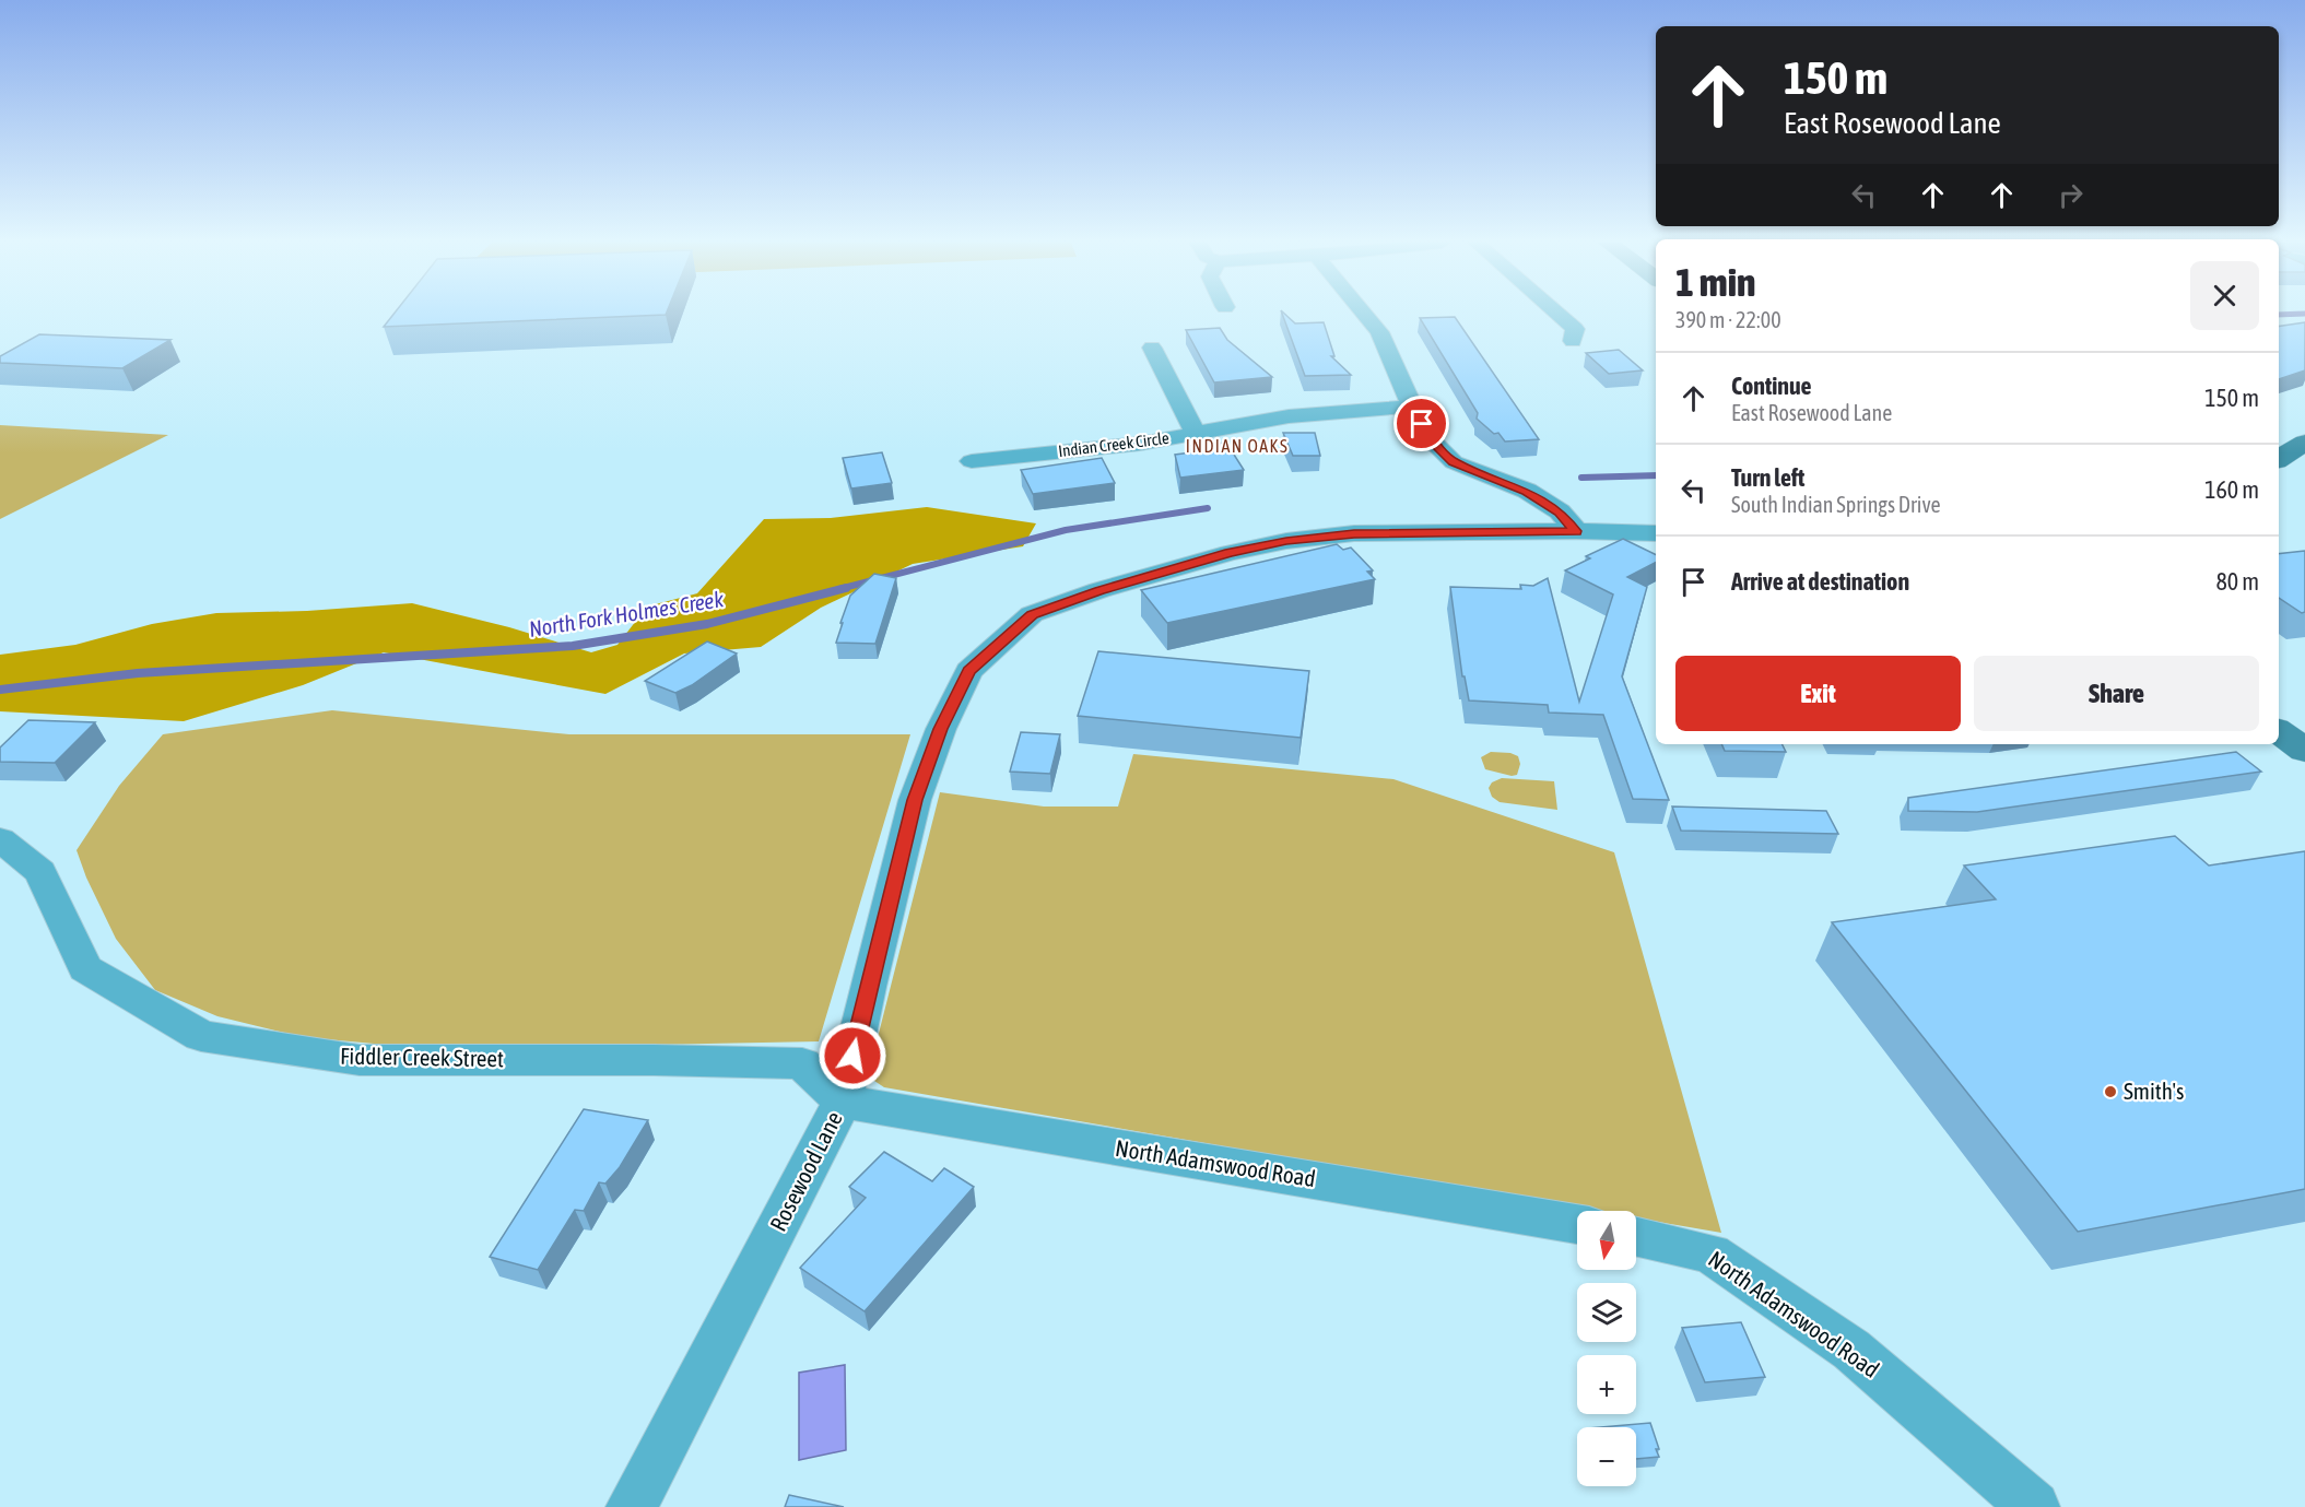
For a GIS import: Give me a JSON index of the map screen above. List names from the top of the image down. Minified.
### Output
{"streets":{"street":["Indian Creek Circle","Fiddler Creek Street","North Adamswood Road","Rosewood Lane"]},"crossings":[["Fiddler Creek Street","North Adamswood Road"],["Fiddler Creek Street","Rosewood Lane"],["North Adamswood Road","Rosewood Lane"]],"districts":["INDIAN OAKS"],"water":["North Fork Holmes Creek"],"places":["Smith's"],"north":"bottom","page":{"turn":["150 m","East Rosewood Lane"],"heading":["1 min","390 m · 22:00"],"list":[{"name":"Continue","note":"East Rosewood Lane","value":"150 m"},{"name":"Turn left","note":"South Indian Springs Drive","value":"160 m"},{"name":"Arrive at destination","value":"80 m"}],"buttons":["Exit","Share"],"map_buttons":["+","−"]}}
